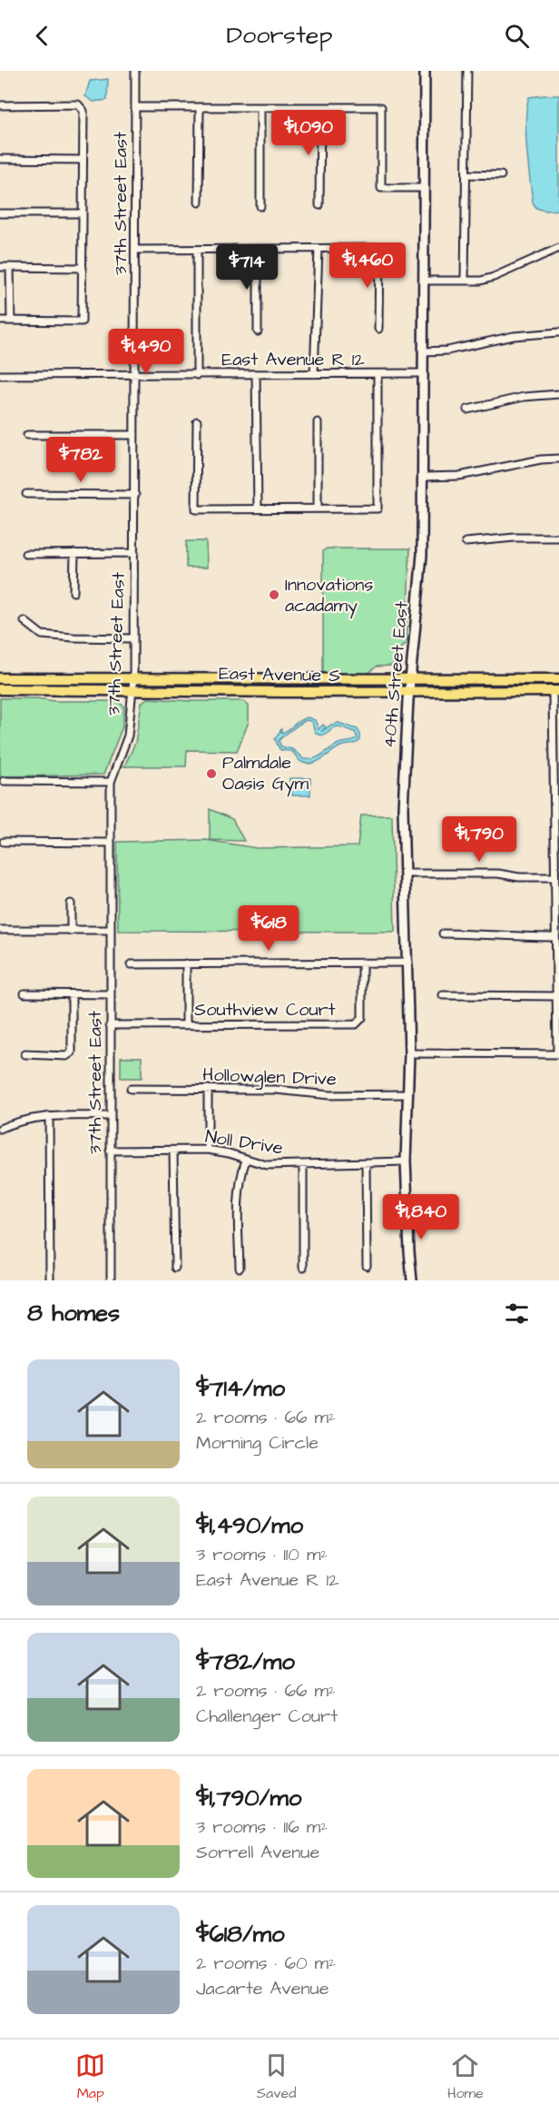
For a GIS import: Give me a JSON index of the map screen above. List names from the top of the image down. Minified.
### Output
{"streets":{"main road":["East Avenue S","40th Street East"],"street":["37th Street East","East Avenue R 12","Southview Court","Hollowglen Drive","Noll Drive"]},"crossings":[["37th Street East","East Avenue R 12"],["37th Street East","East Avenue S"],["37th Street East","Southview Court"],["37th Street East","Noll Drive"],["East Avenue R 12","40th Street East"],["East Avenue S","40th Street East"],["40th Street East","Hollowglen Drive"],["40th Street East","Noll Drive"]],"places":["Innovations acadamy","Palmdale Oasis Gym"],"page":{"header":"Doorstep","price":["$1,090","$1,460","$714","$1,490","$782","$1,790","$618","$1,840"],"heading":"8 homes","list":[{"name":"$714/mo","note":"2 rooms · 66 m² · Morning Circle"},{"name":"$1,490/mo","note":"3 rooms · 110 m² · East Avenue R 12"},{"name":"$782/mo","note":"2 rooms · 66 m² · Challenger Court"},{"name":"$1,790/mo","note":"3 rooms · 116 m² · Sorrell Avenue"},{"name":"$618/mo","note":"2 rooms · 60 m² · Jacarte Avenue"}],"tabs":["Map","Saved","Home"]}}
